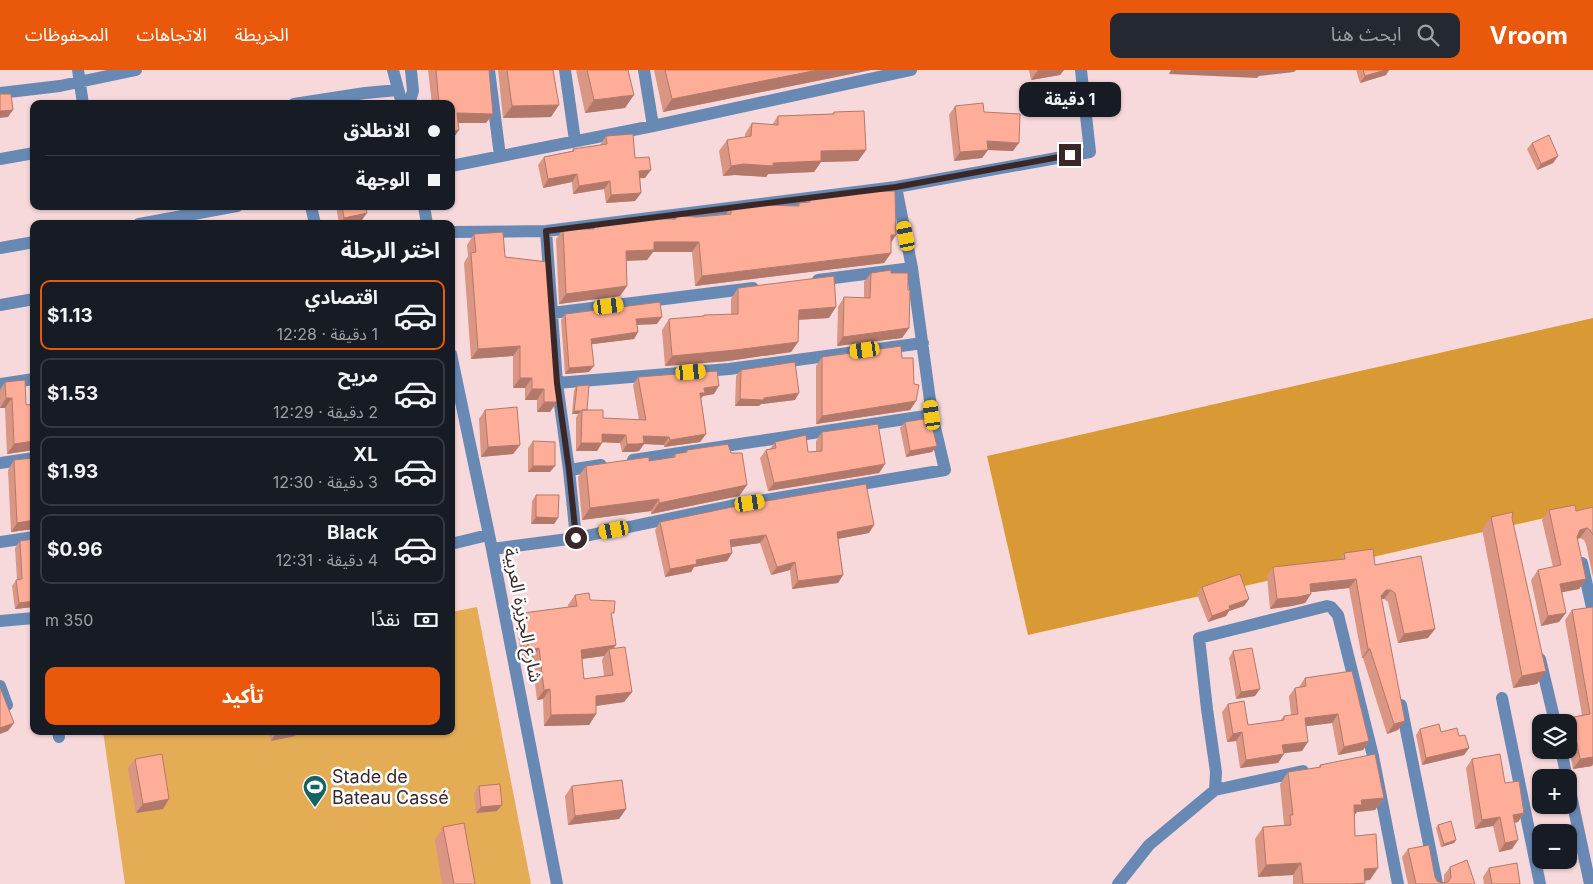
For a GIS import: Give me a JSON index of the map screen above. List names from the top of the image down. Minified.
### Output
{"streets":{"street":["شارع الجزيرة العربية"]},"places":{"sports":["Stade de Bateau Cassé"]},"page":{"header":"Vroom","search":"ابحث هنا","nav":["الخريطة","الاتجاهات","المحفوظات"],"bubble":"1 دقيقة","banner":["الانطلاق","الوجهة"],"heading":"اختر الرحلة","list":[{"name":"اقتصادي","note":"1 دقيقة · 12:28","value":"$1.13"},{"name":"مريح","note":"2 دقيقة · 12:29","value":"$1.53"},{"name":"XL","note":"3 دقيقة · 12:30","value":"$1.93"},{"name":"Black","note":"4 دقيقة · 12:31","value":"$0.96"}],"pay":["نقدًا","350 m"],"buttons":"تأكيد","map_buttons":["+","−"]}}
